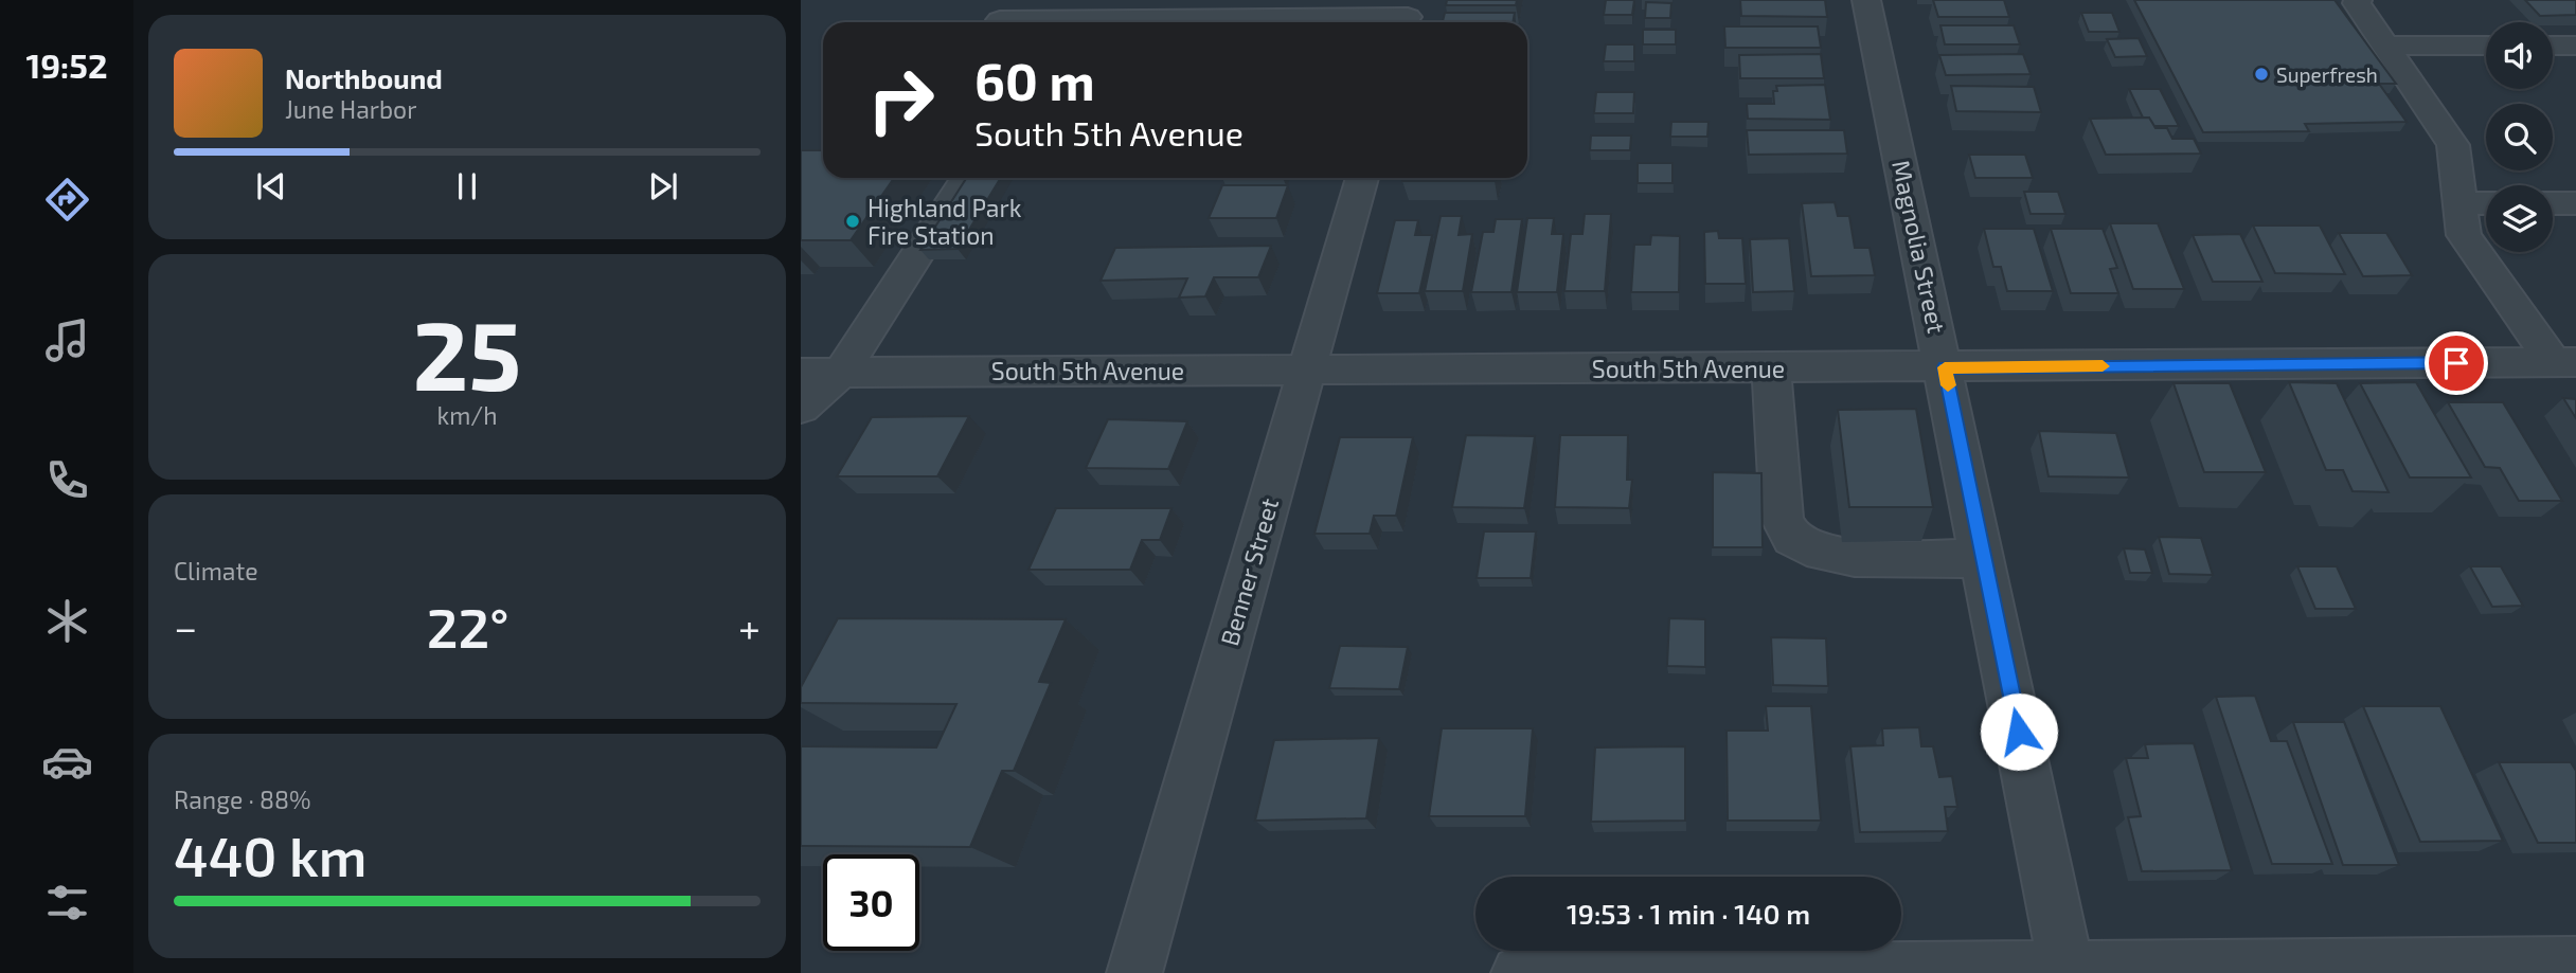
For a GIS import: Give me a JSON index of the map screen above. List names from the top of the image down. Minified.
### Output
{"streets":{"street":["Magnolia Street","South 5th Avenue","Benner Street"]},"crossings":[["Magnolia Street","South 5th Avenue"],["South 5th Avenue","Benner Street"]],"places":["Superfresh","Highland Park Fire Station"],"page":{"tabs":"19:52","turn":["60 m","South 5th Avenue"],"song":["Northbound","June Harbor"],"tile":[["25","km/h"],"Climate",["Range · 88%","440 km"]],"heat":["−","22°","+"],"limit":"30","trip":"19:53 · 1 min · 140 m"}}
